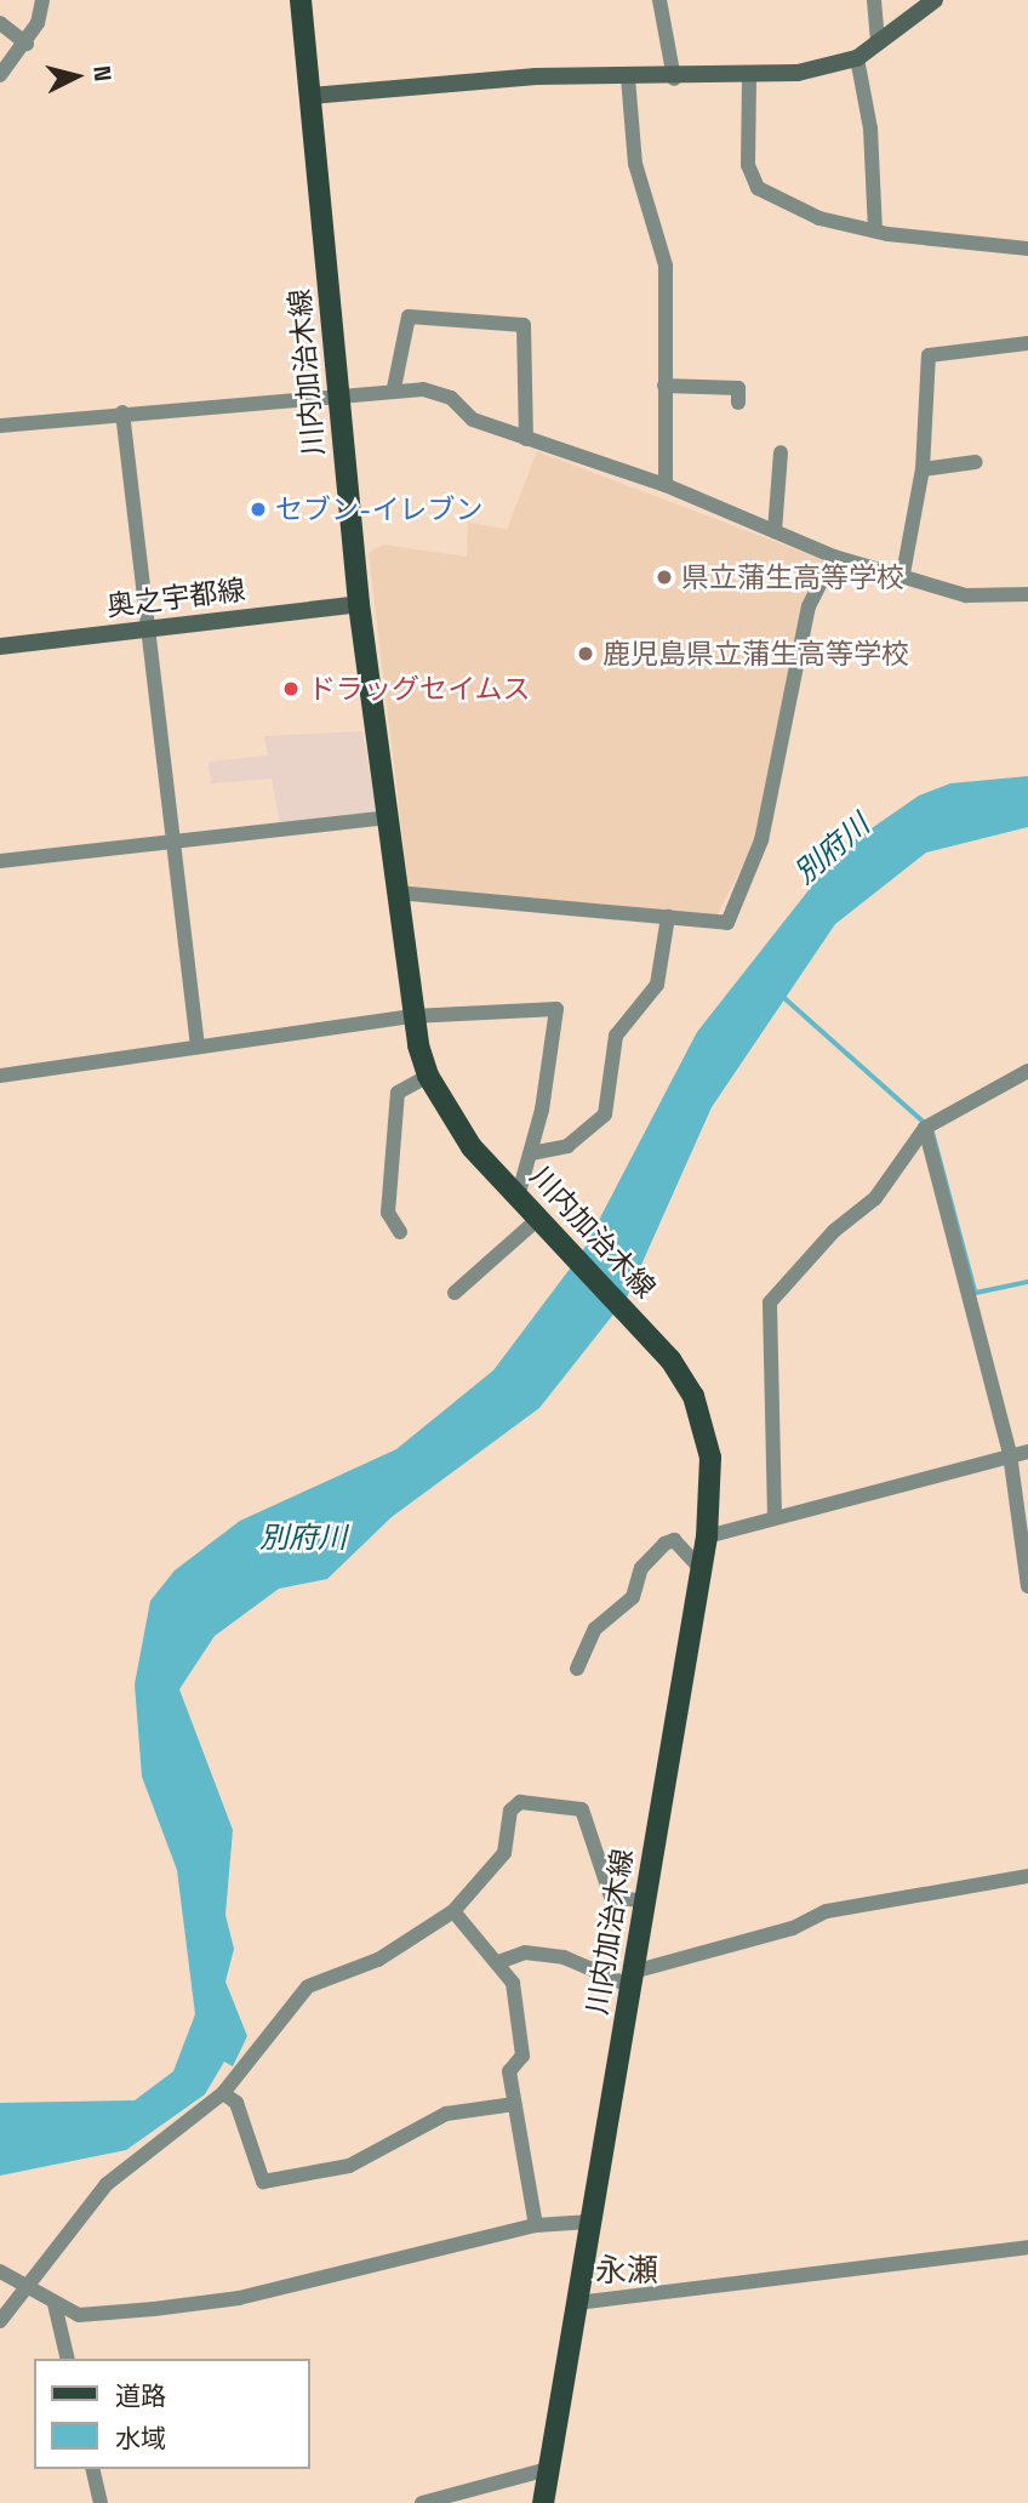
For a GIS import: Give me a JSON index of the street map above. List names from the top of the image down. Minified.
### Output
{"streets":{"main road":["川内加治木線"],"street":["奥之宇都線"]},"crossings":[["川内加治木線","奥之宇都線"]],"districts":["永瀬"],"water":["別府川"],"places":["セブン-イレブン","県立蒲生高等学校","鹿児島県立蒲生高等学校","ドラッグセイムス"],"legend":["道路","水域"],"north":"right"}
